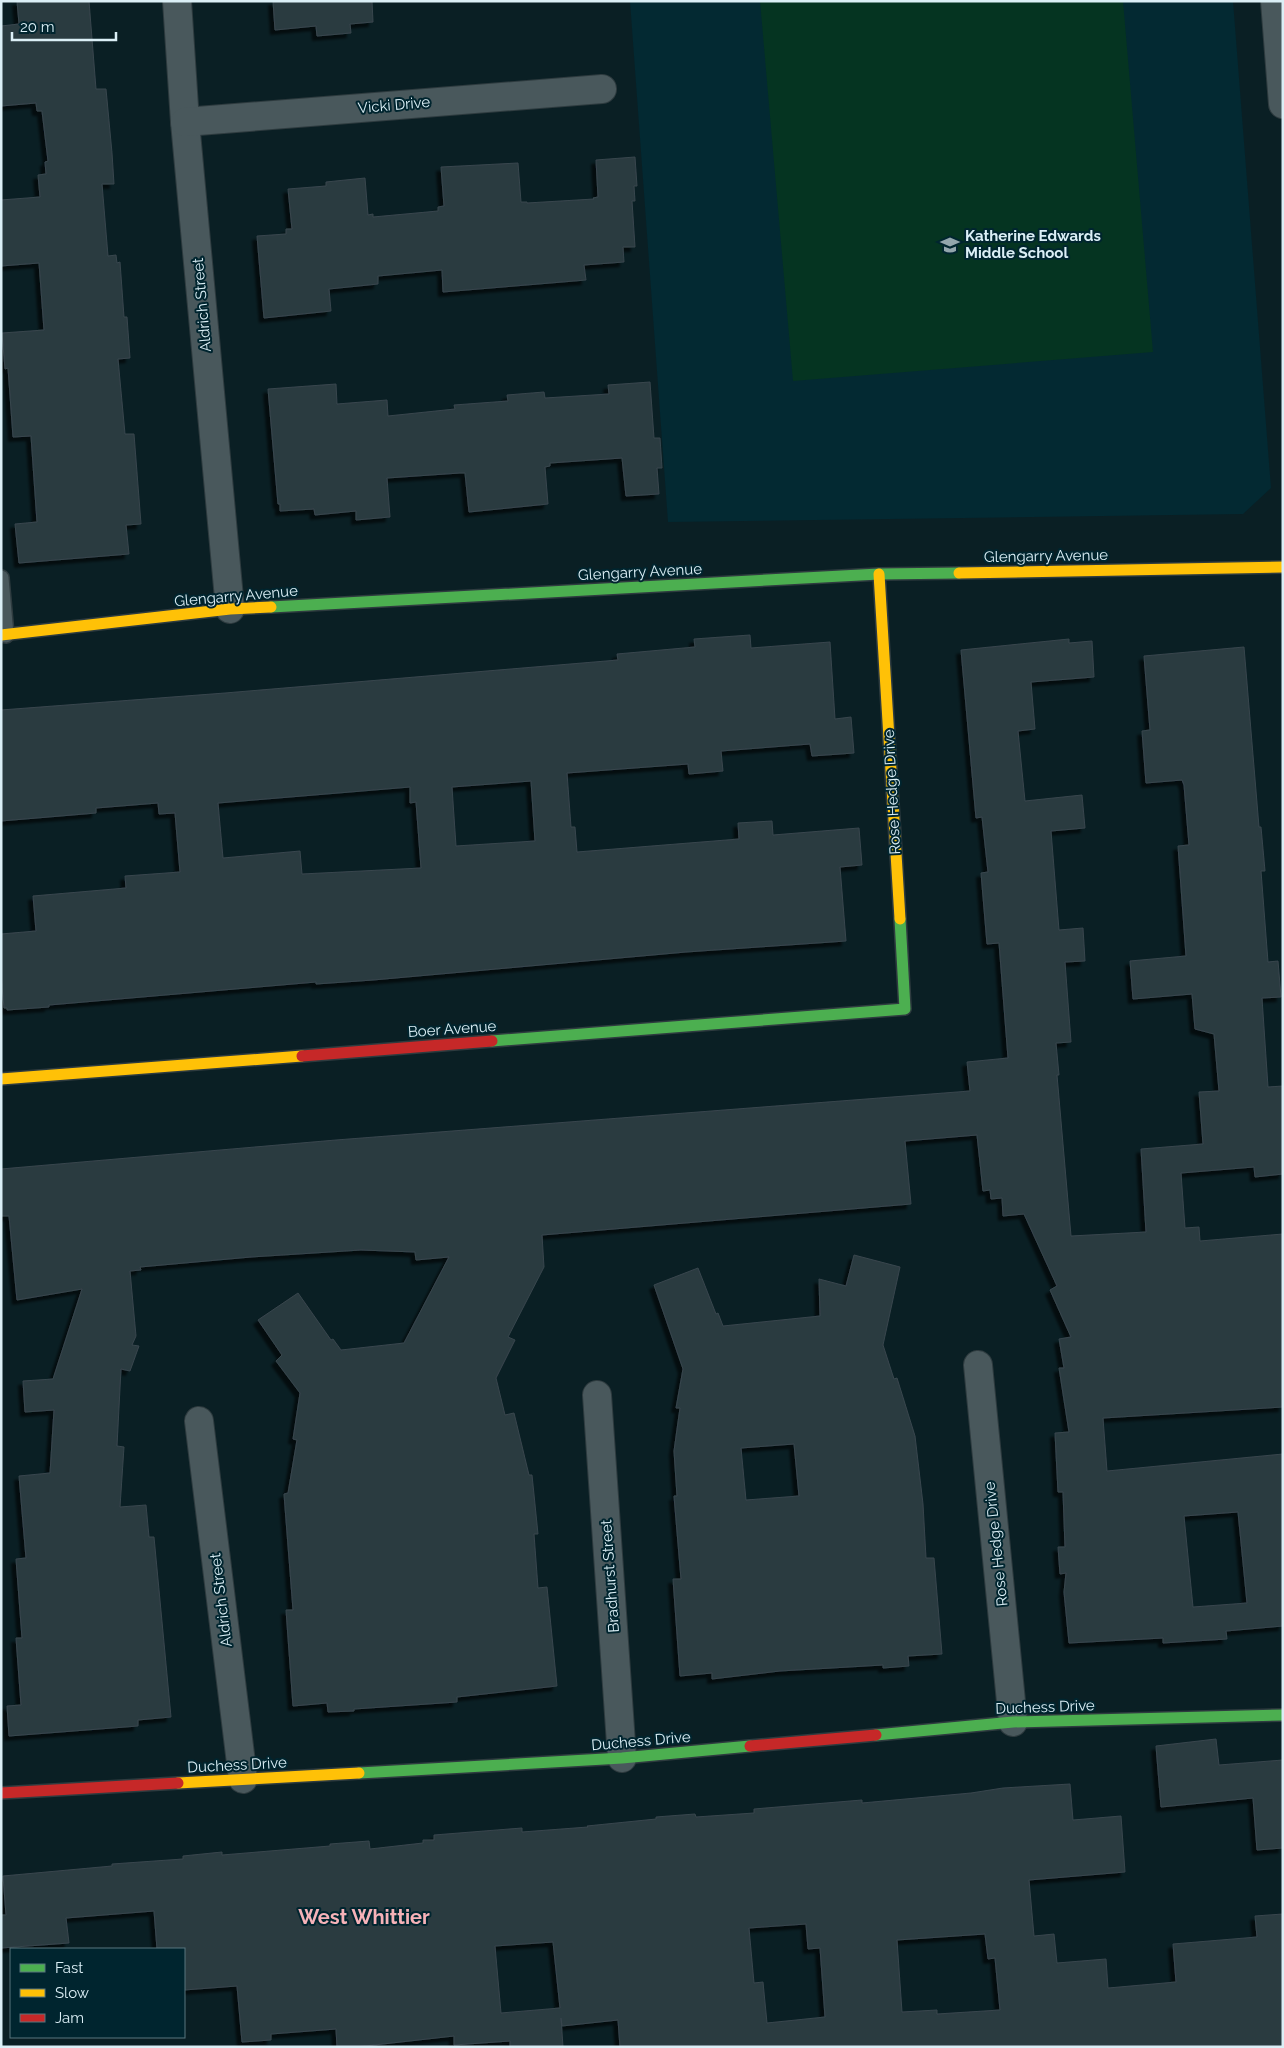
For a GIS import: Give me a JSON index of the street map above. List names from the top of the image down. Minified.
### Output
{"streets":{"street":["Vicki Drive","Aldrich Street","Glengarry Avenue","Rose Hedge Drive","Boer Avenue","Bradhurst Street","Duchess Drive"]},"crossings":[["Vicki Drive","Aldrich Street"],["Aldrich Street","Glengarry Avenue"],["Aldrich Street","Duchess Drive"],["Glengarry Avenue","Rose Hedge Drive"],["Rose Hedge Drive","Boer Avenue"],["Rose Hedge Drive","Duchess Drive"],["Bradhurst Street","Duchess Drive"]],"districts":["West Whittier"],"places":{"school or university":["Katherine Edwards Middle School"]},"legend":["Fast","Slow","Jam"],"scale_bar":"20 m"}
